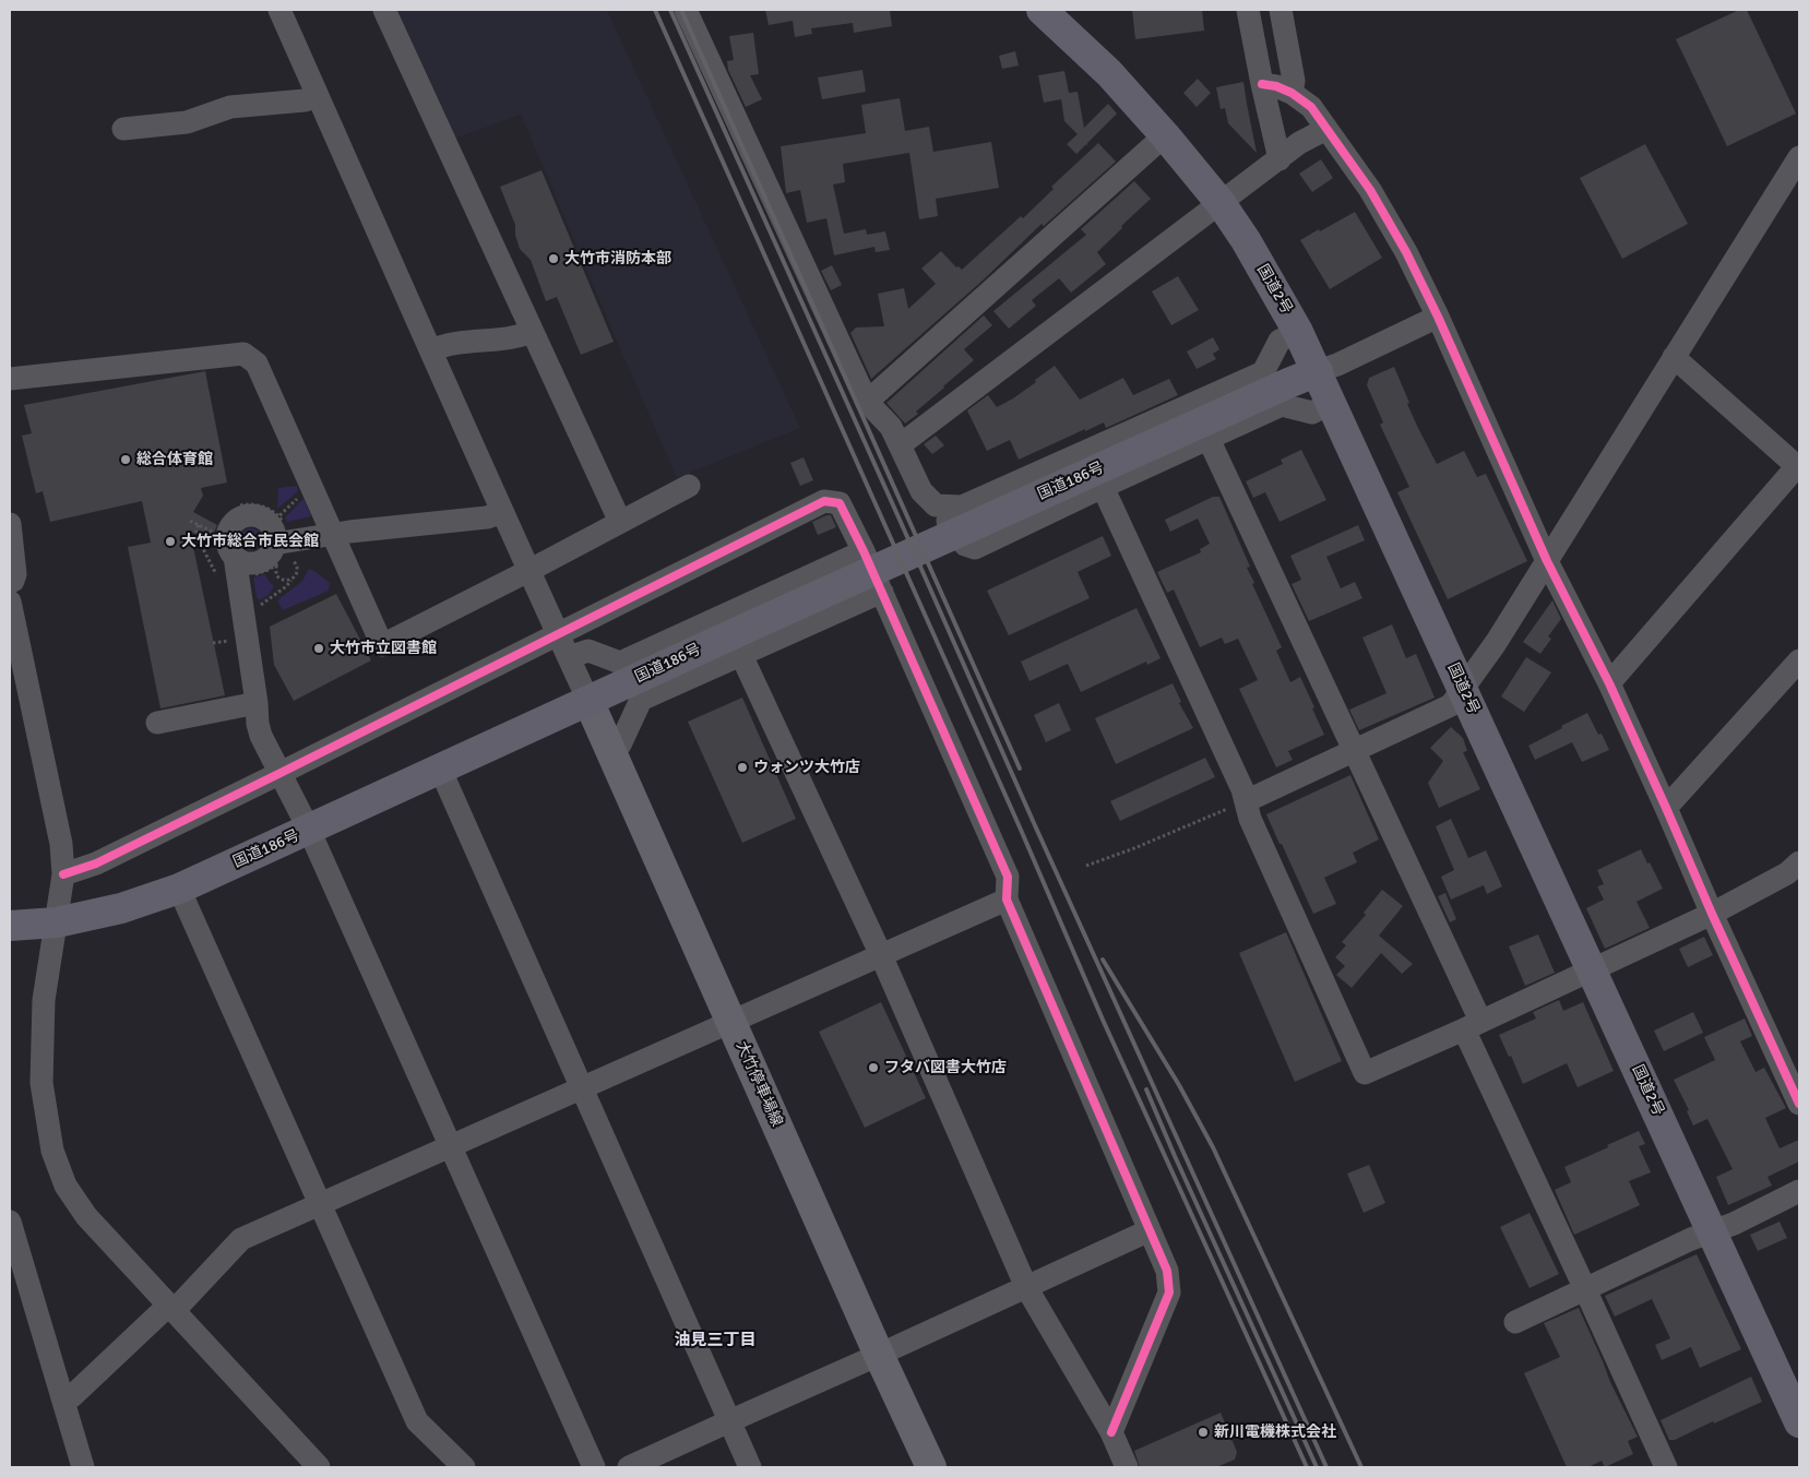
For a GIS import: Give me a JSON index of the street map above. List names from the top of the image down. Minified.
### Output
{"streets":{"highway":["国道2号","国道186号"],"main road":["大竹停車場線"]},"crossings":[["国道2号","国道186号"],["国道186号","大竹停車場線"]],"districts":["油見三丁目"],"places":["大竹市消防本部","総合体育館","大竹市総合市民会館","大竹市立図書館","ウォンツ大竹店","フタバ図書大竹店","新川電機株式会社"]}
